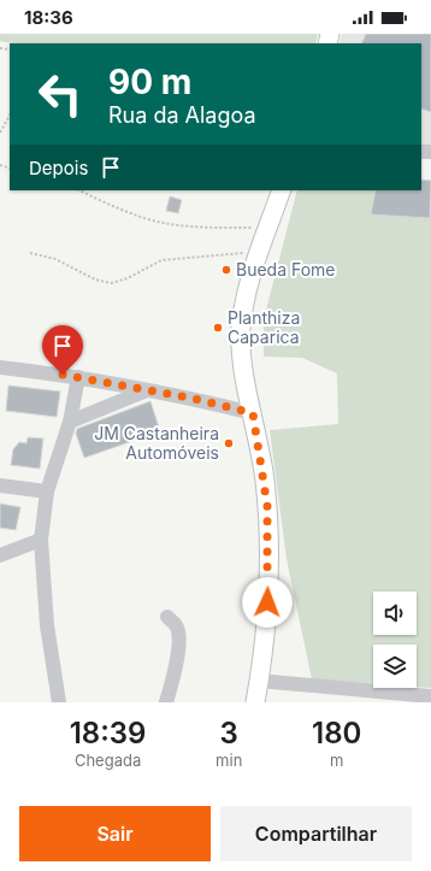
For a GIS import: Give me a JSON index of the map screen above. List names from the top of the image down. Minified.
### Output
{"places":["Bueda Fome","Planthiza Caparica","JM Castanheira Automóveis"],"page":{"status":"18:36","turn":["90 m","Rua da Alagoa"],"then":"Depois","eta":["18:39","Chegada","3","min","180","m"],"buttons":["Sair","Compartilhar"]}}
